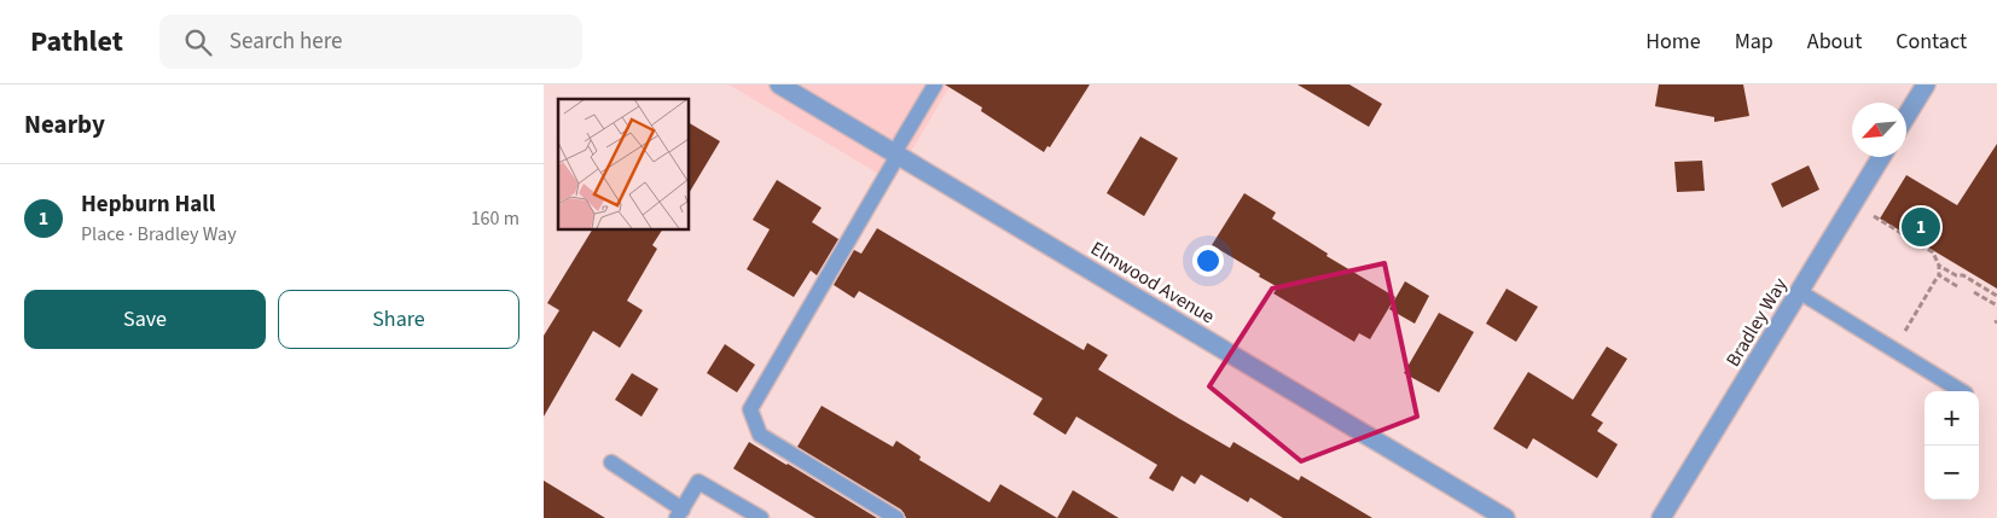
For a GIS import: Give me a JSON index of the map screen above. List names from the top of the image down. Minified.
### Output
{"streets":{"street":["Elmwood Avenue","Bradley Way"]},"north":"bottom left","page":{"header":"Pathlet","search":"Search here","nav":["Home","Map","About","Contact"],"heading":"Nearby","list":[{"mark":"1","name":"Hepburn Hall","note":"Place · Bradley Way","value":"160 m"}],"pins":"1","buttons":["Save","Share"],"map_buttons":["+","−"]}}
